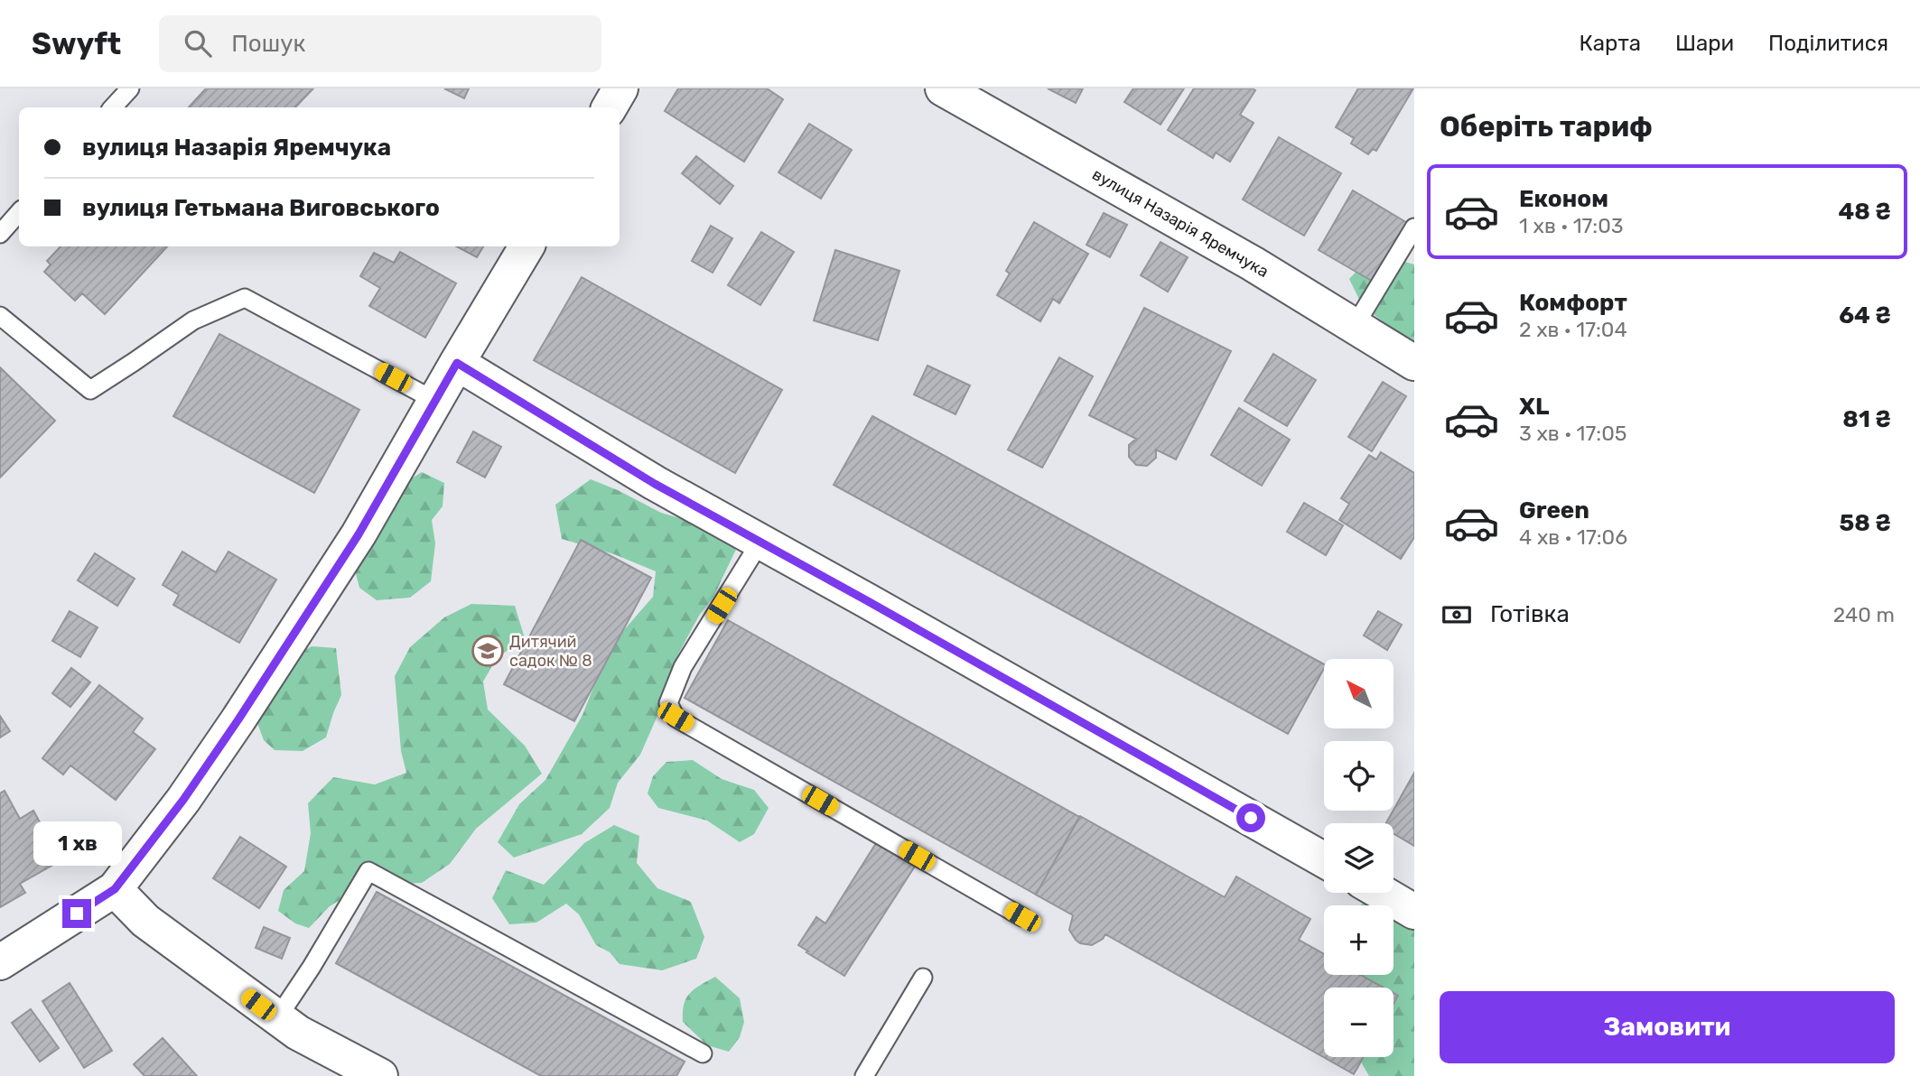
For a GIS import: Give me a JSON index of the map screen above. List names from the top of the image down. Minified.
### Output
{"streets":{"street":["вулиця Назарія Яремчука"]},"places":{"school or university":["Дитячий садок № 8"]},"north":"top left","page":{"header":"Swyft","search":"Пошук","nav":["Карта","Шари","Поділитися"],"heading":"Оберіть тариф","banner":["вулиця Назарія Яремчука","вулиця Гетьмана Виговського"],"list":[{"name":"Економ","note":"1 хв · 17:03","value":"48 ₴"},{"name":"Комфорт","note":"2 хв · 17:04","value":"64 ₴"},{"name":"XL","note":"3 хв · 17:05","value":"81 ₴"},{"name":"Green","note":"4 хв · 17:06","value":"58 ₴"}],"pay":["Готівка","240 m"],"map_buttons":["+","−"],"bubble":"1 хв","buttons":"Замовити"}}
